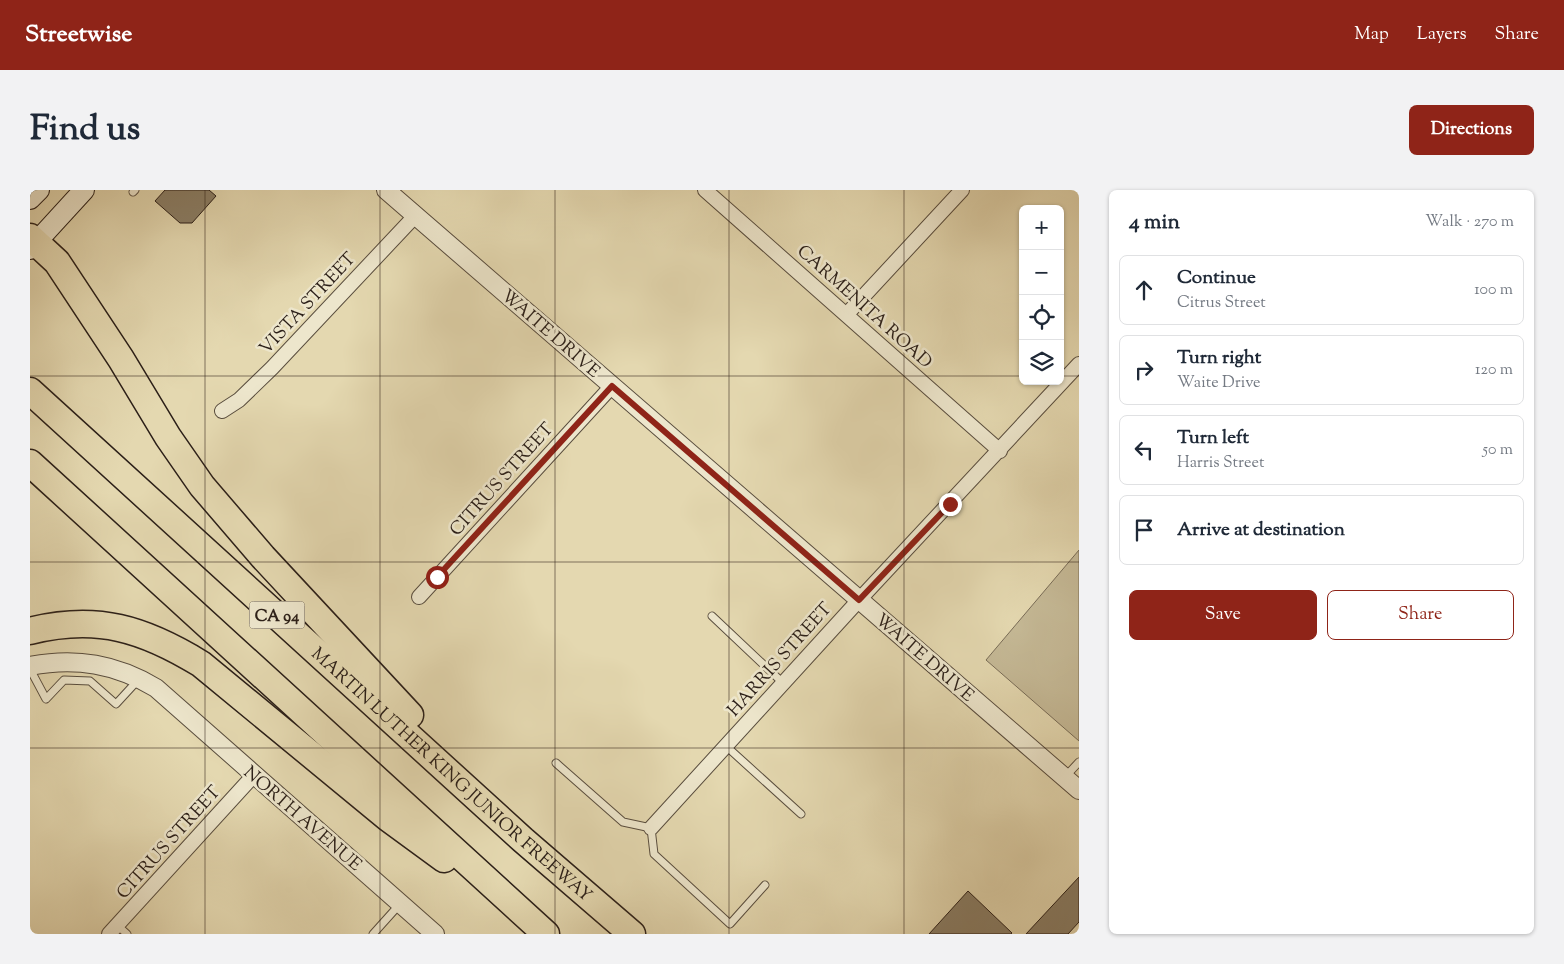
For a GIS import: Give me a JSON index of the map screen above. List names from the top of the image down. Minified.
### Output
{"streets":{"highway":["CA 94","MARTIN LUTHER KING JUNIOR FREEWAY"],"street":["VISTA STREET","CARMENITA ROAD","WAITE DRIVE","CITRUS STREET","HARRIS STREET","NORTH AVENUE"]},"crossings":[["VISTA STREET","WAITE DRIVE"],["CARMENITA ROAD","HARRIS STREET"],["WAITE DRIVE","CITRUS STREET"],["WAITE DRIVE","HARRIS STREET"],["CITRUS STREET","NORTH AVENUE"]],"page":{"header":"Streetwise","nav":["Map","Layers","Share"],"title":"Find us","buttons":["Directions",["Save","Share"]],"heading":["4 min","Walk · 270 m"],"map_buttons":["+","−"],"list":[["Continue","Citrus Street","100 m"],["Turn right","Waite Drive","120 m"],["Turn left","Harris Street","50 m"],"Arrive at destination"]}}
